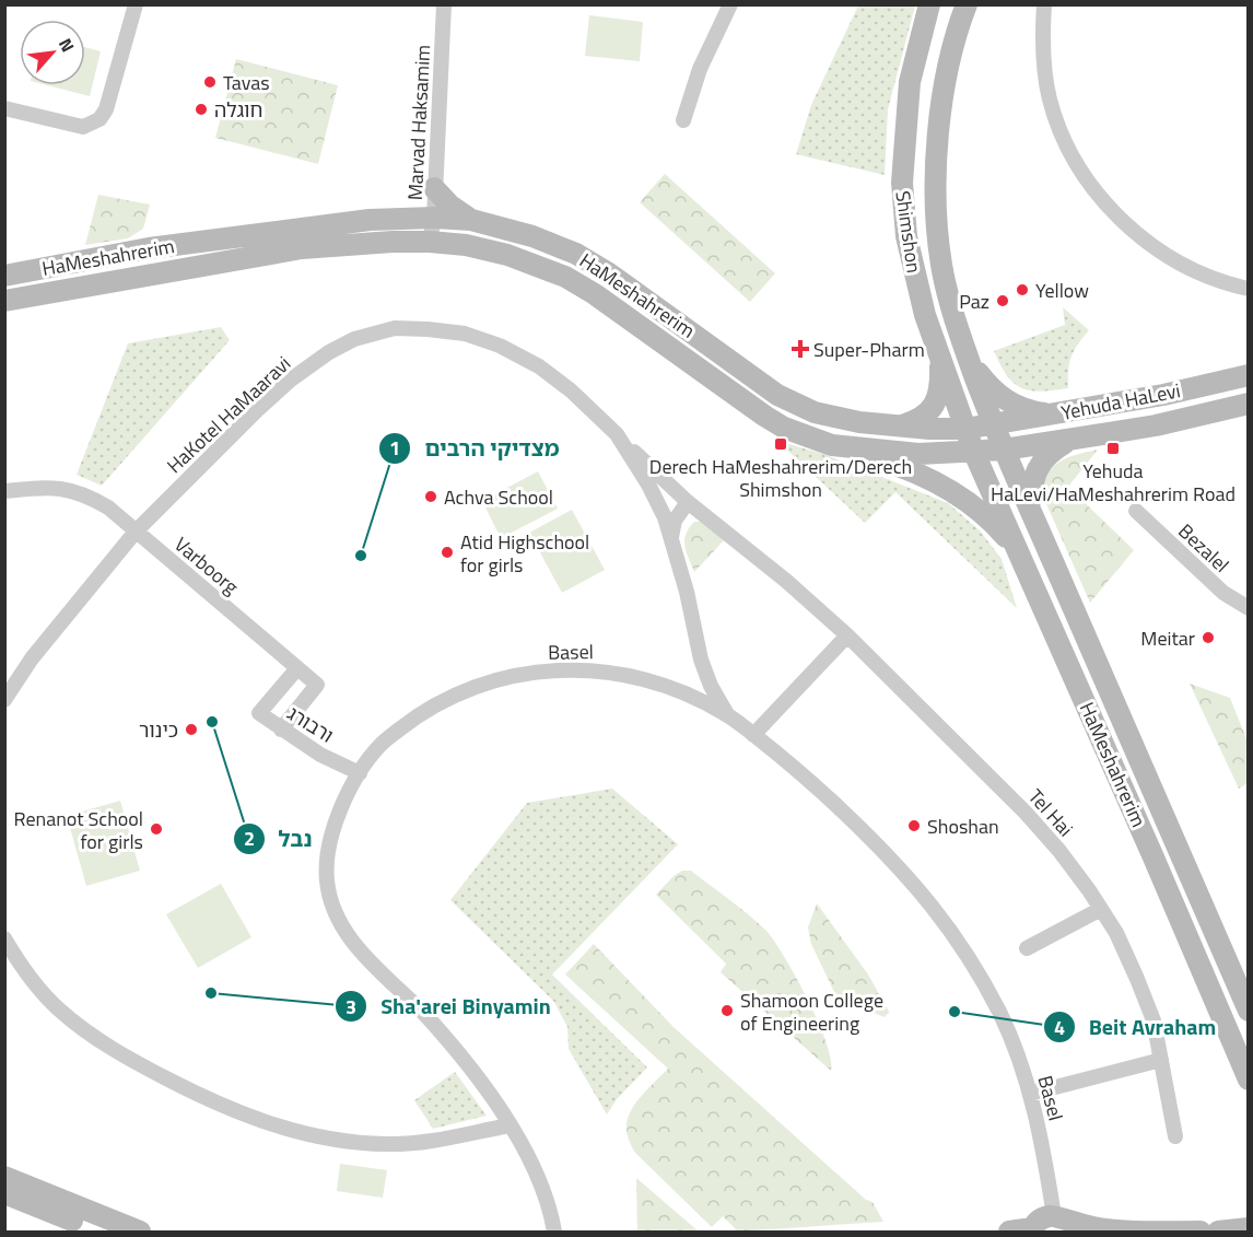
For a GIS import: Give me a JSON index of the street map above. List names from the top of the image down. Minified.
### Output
{"streets":{"main road":["Shimshon","HaMeshahrerim","Yehuda HaLevi"],"street":["Marvad Haksamim","HaKotel HaMaaravi","Bezalel","Varboorg","Basel","ורבורג","Tel Hai"]},"crossings":[["Marvad Haksamim","HaMeshahrerim"],["Shimshon","HaMeshahrerim"],["Shimshon","Yehuda HaLevi"],["HaMeshahrerim","Yehuda HaLevi"],["HaKotel HaMaaravi","Varboorg"],["HaKotel HaMaaravi","Basel"],["HaKotel HaMaaravi","Tel Hai"],["Varboorg","ורבורג"],["Basel","ורבורג"]],"places":{"other":["Tavas","חוגלה","Yellow","Paz","Achva School","Atid Highschool for girls","מצדיקי הרבים","Meitar","נבל","כינור","Shoshan","Renanot School for girls","Sha'arei Binyamin","Shamoon College of Engineering","Beit Avraham"],"health":["Super-Pharm"],"transit":["Derech HaMeshahrerim/Derech Shimshon","Yehuda HaLevi/HaMeshahrerim Road"]},"north":"top right"}
